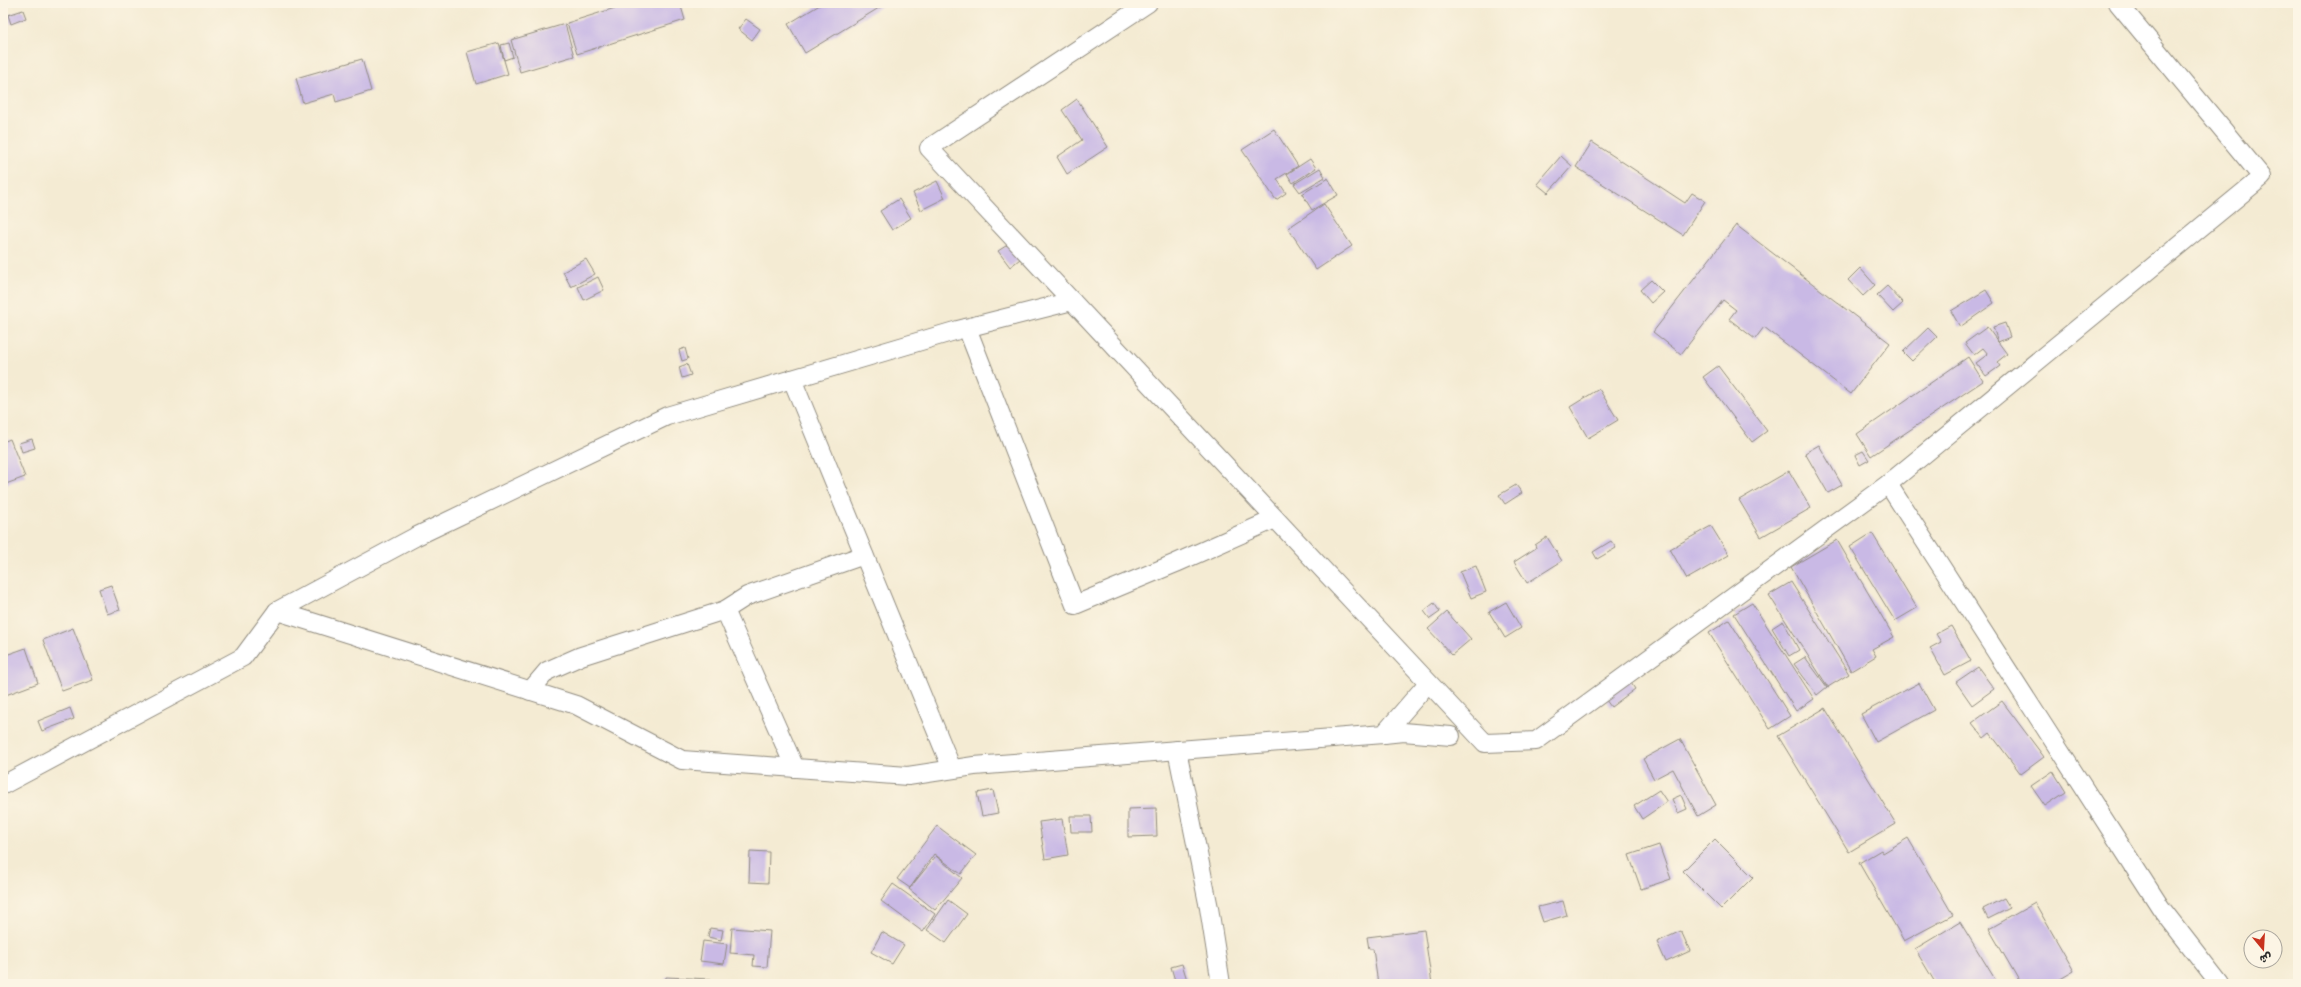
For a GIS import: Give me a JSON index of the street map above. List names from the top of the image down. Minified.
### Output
{"north":"bottom"}
